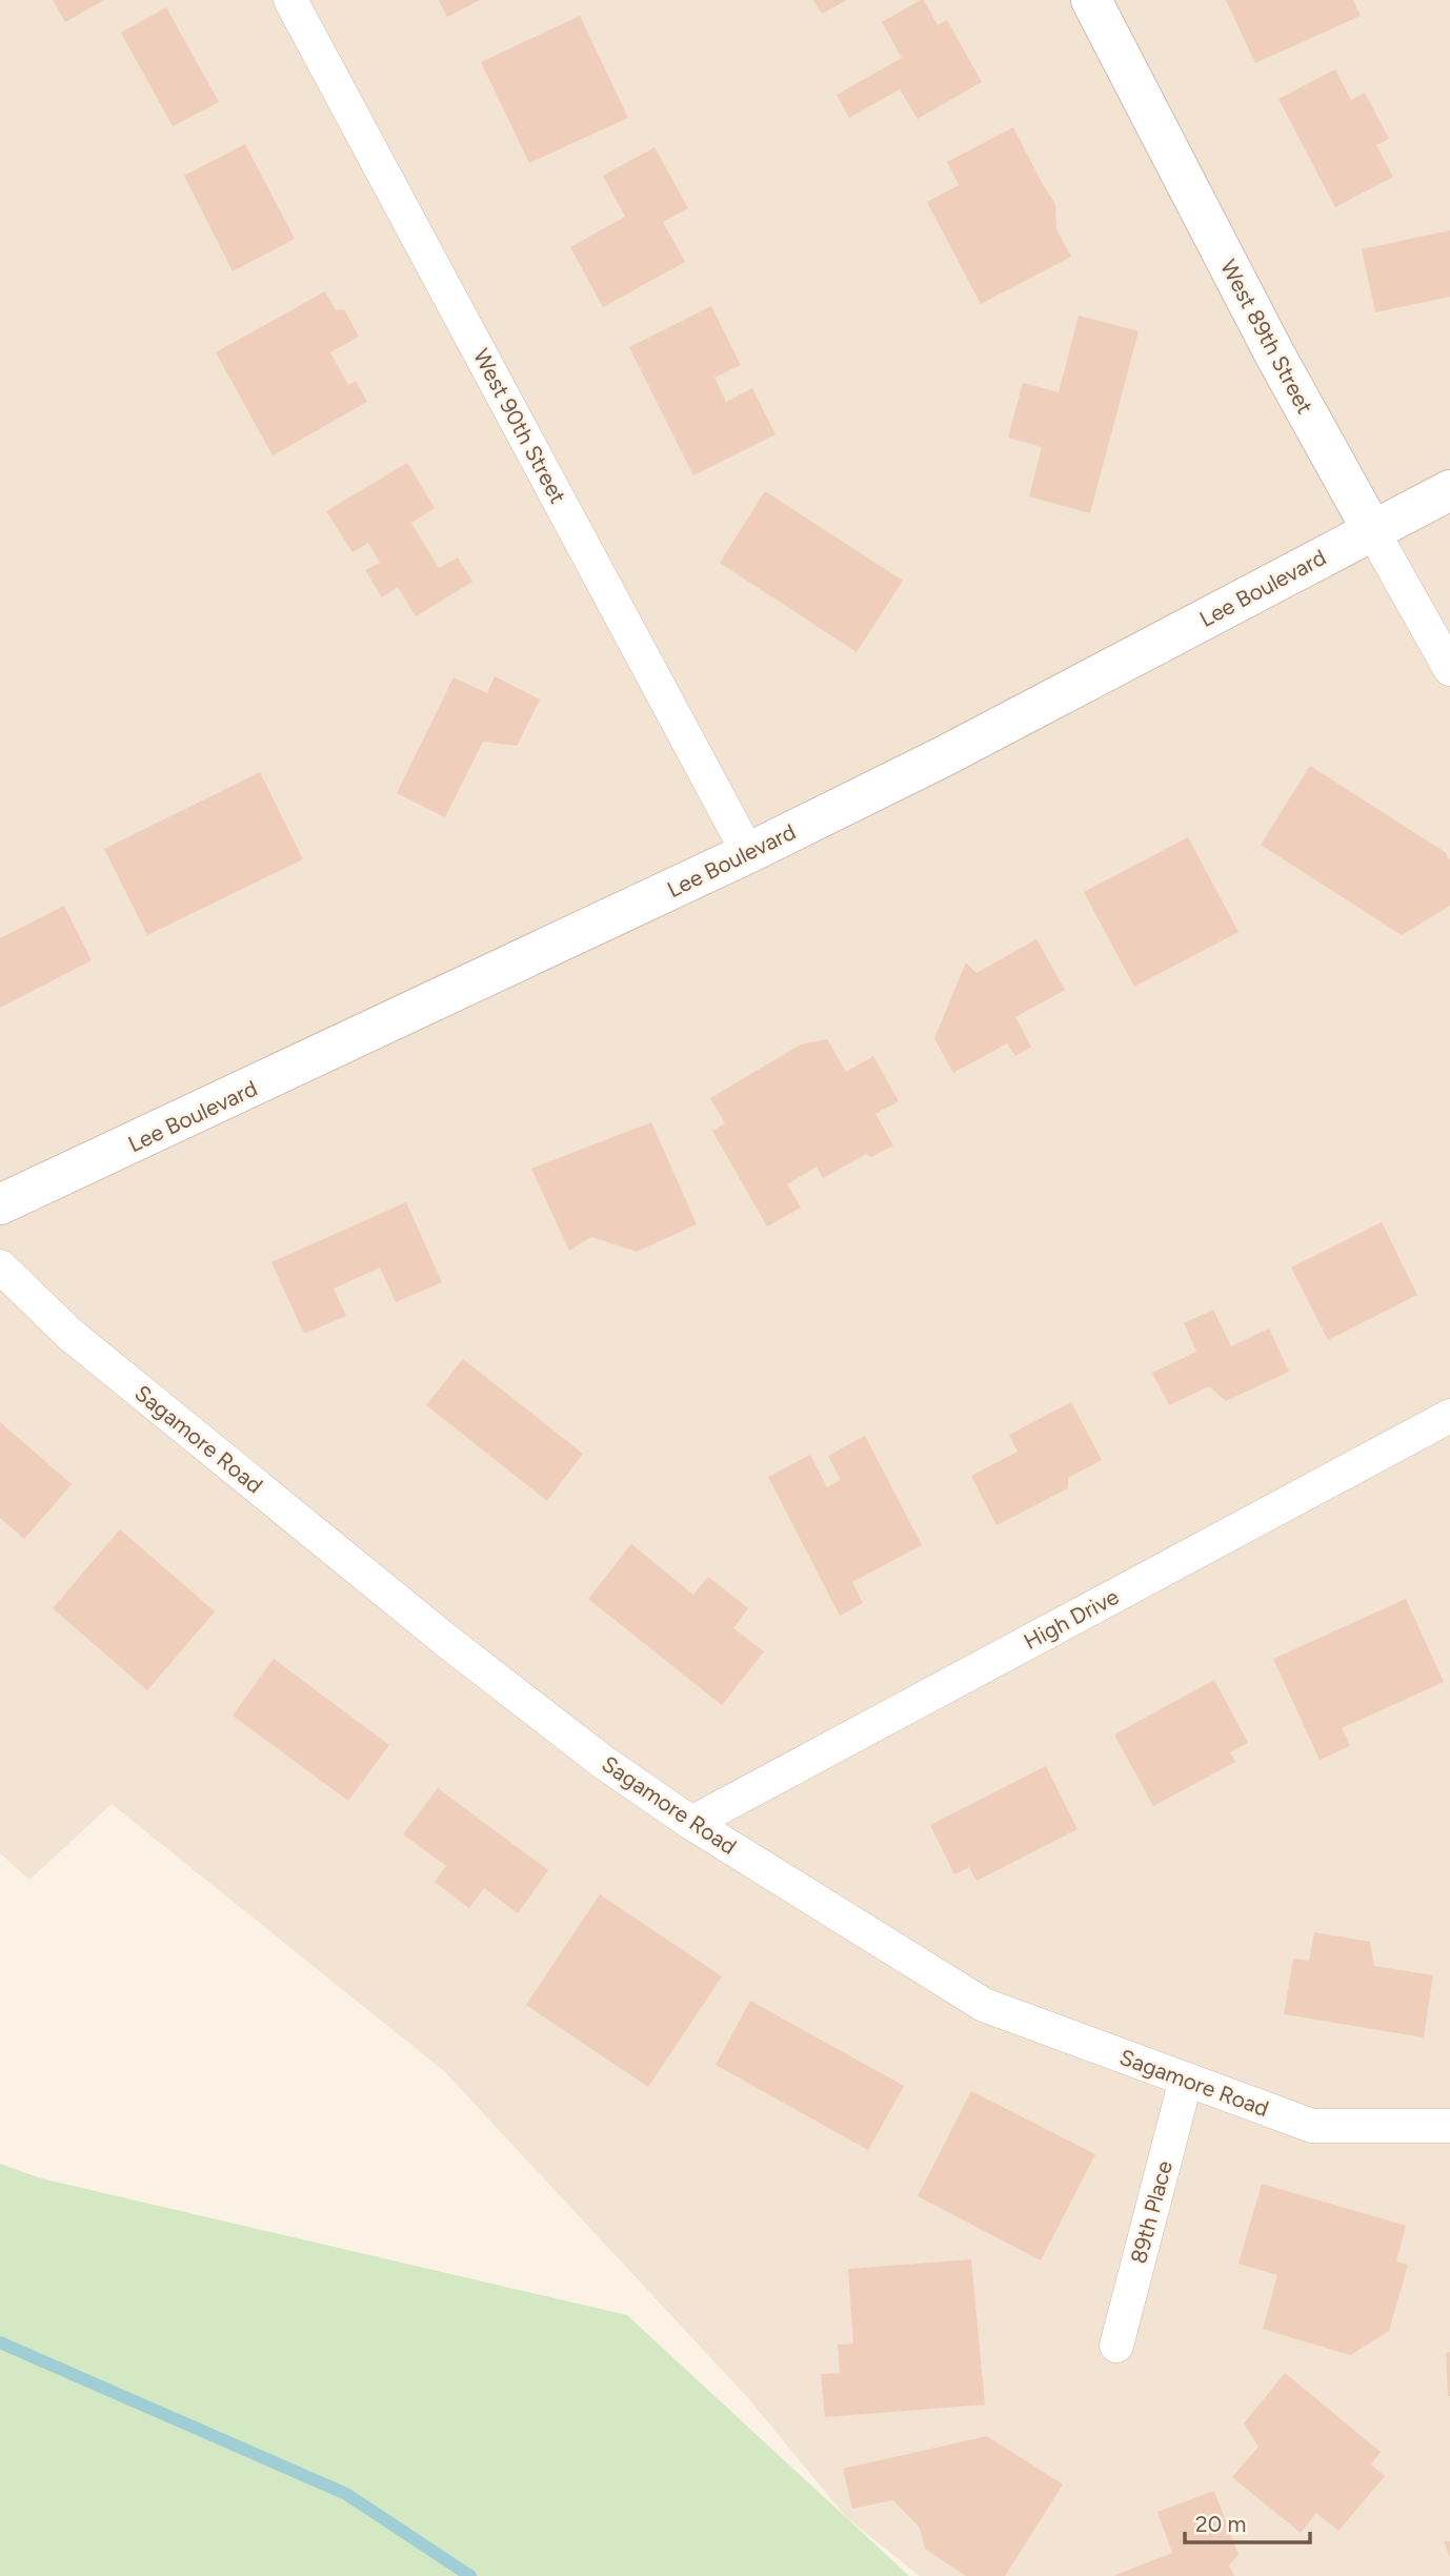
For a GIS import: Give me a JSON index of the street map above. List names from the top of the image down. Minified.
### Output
{"streets":{"street":["West 89th Street","West 90th Street","Lee Boulevard","Sagamore Road","High Drive","89th Place"]},"crossings":[["West 89th Street","Lee Boulevard"],["West 90th Street","Lee Boulevard"],["Sagamore Road","High Drive"],["Sagamore Road","89th Place"]],"scale_bar":"20 m"}
